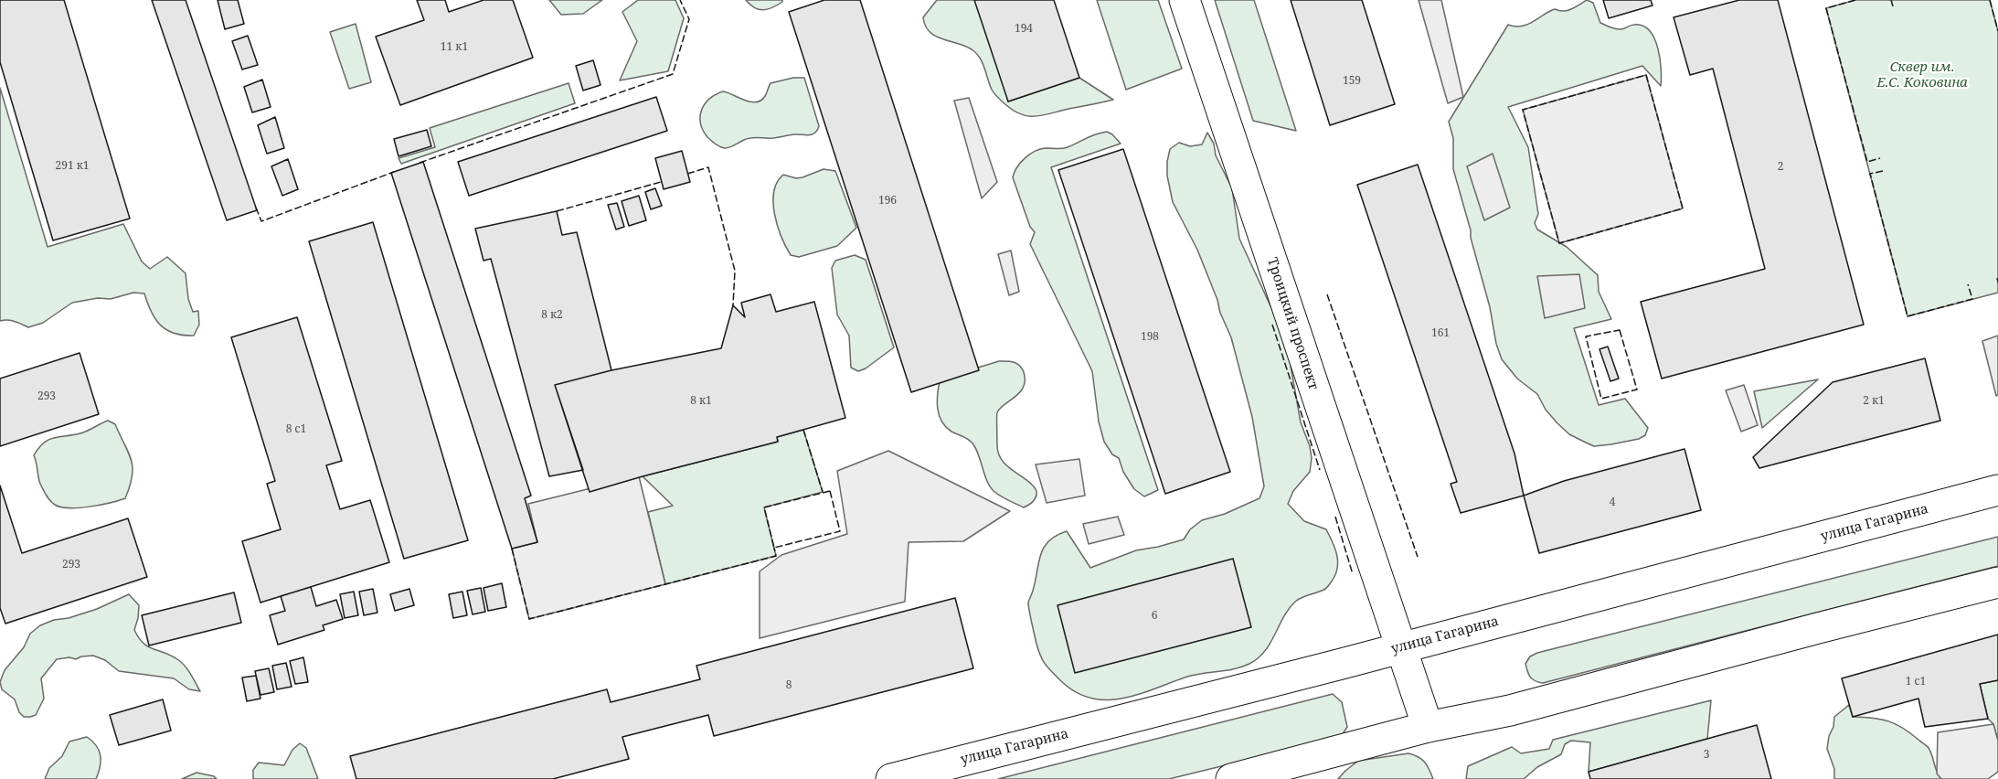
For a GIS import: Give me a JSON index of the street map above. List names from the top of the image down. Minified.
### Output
{"streets":{"main road":["Троицкий проспект","улица Гагарина"]},"crossings":[["Троицкий проспект","улица Гагарина"]],"parks":["Сквер им. Е.С. Коковина"],"house_numbers":["194","11 к1","159","291 к1","2","196","8 к2","161","198","293","8 к1","2 к1","8 с1","4","293","6","1 с1","8","3"]}
